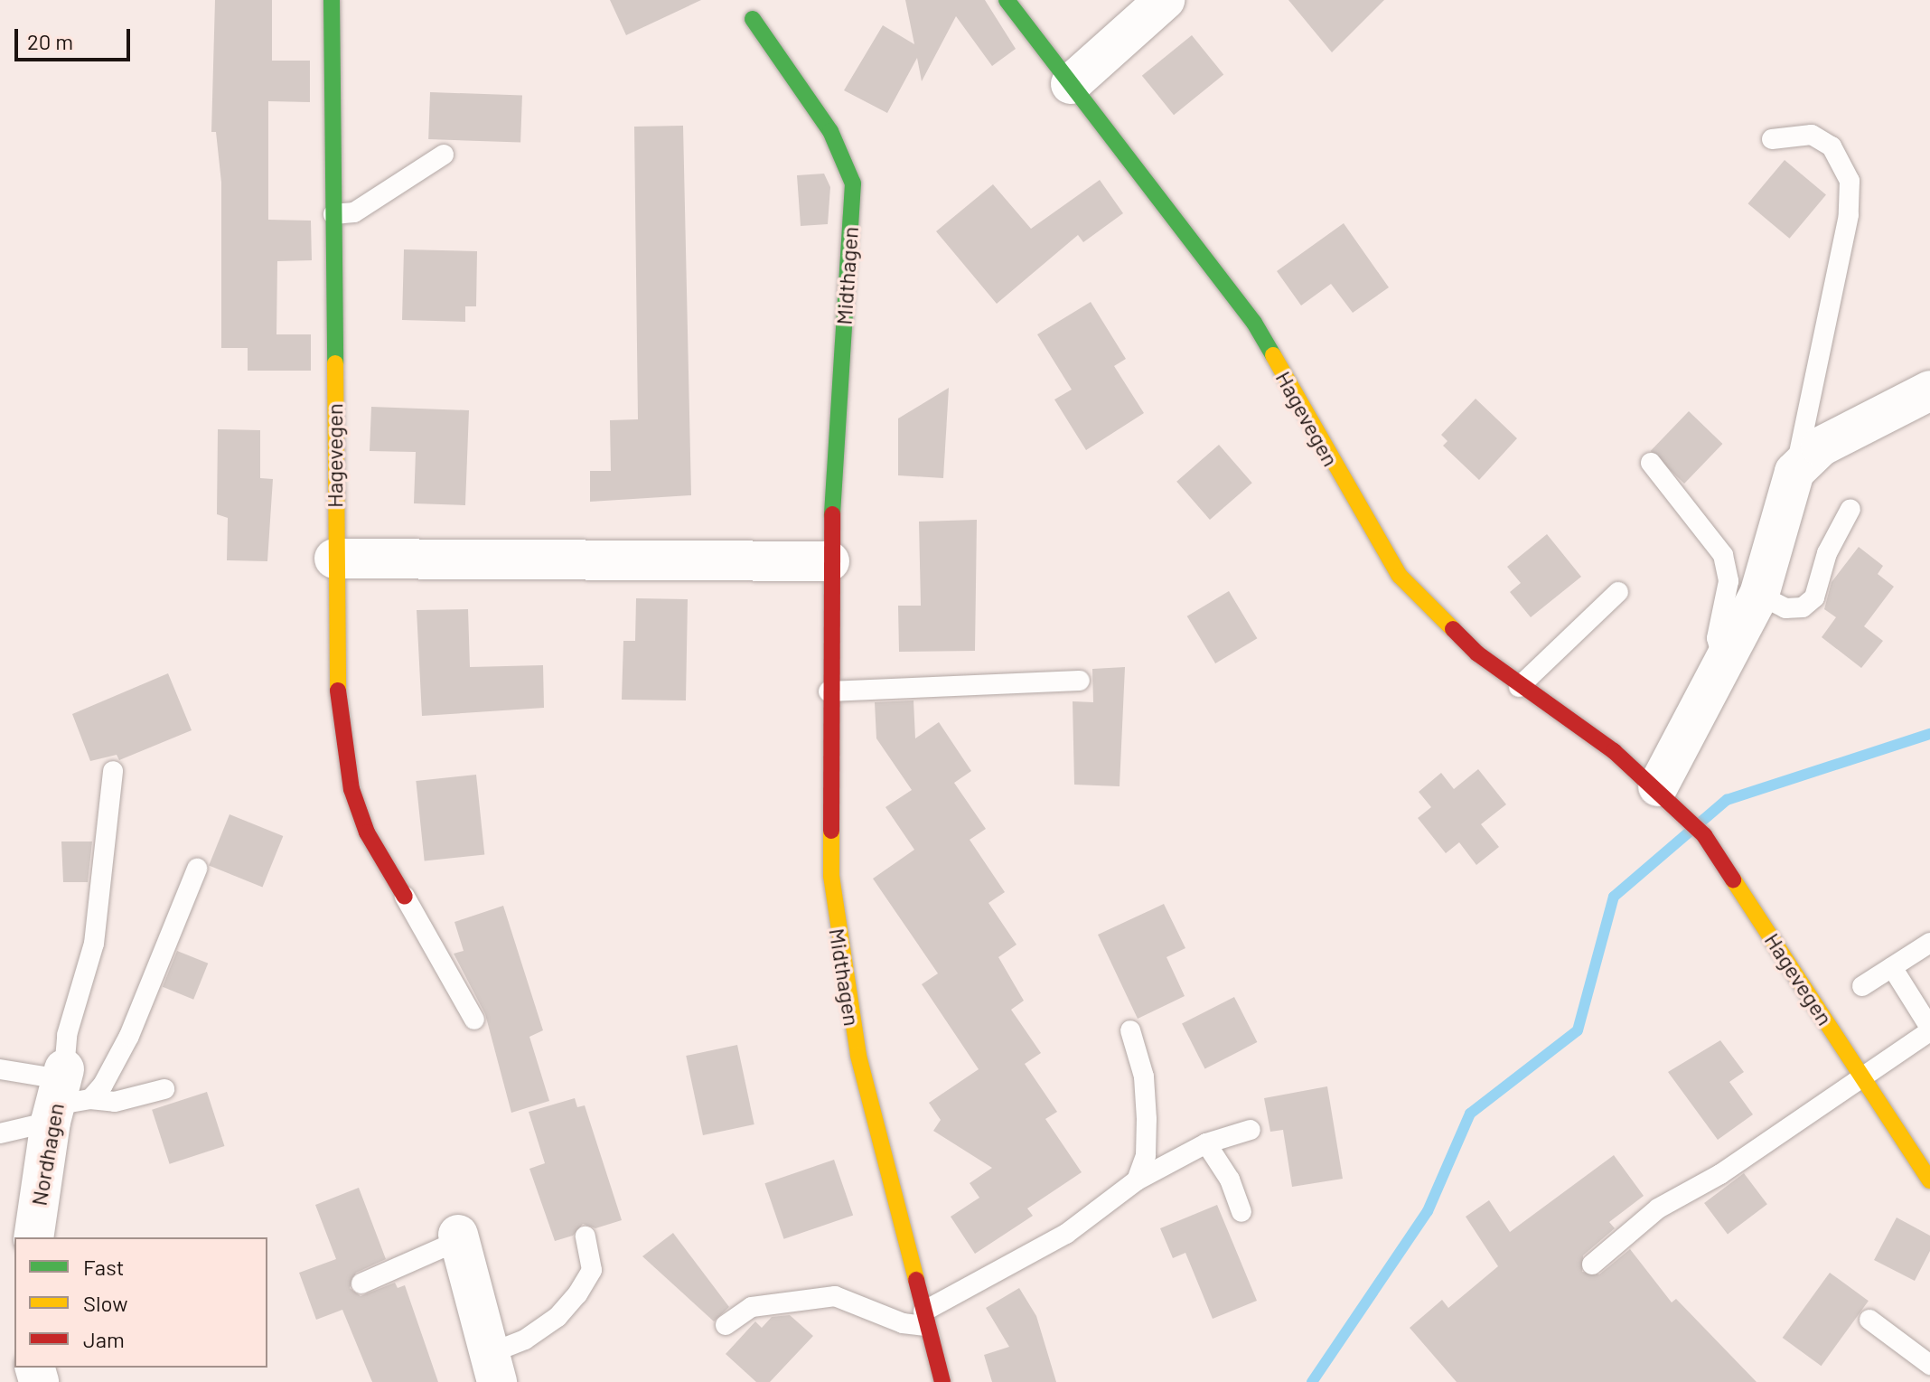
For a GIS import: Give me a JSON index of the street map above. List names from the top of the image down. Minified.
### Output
{"streets":{"street":["Midthagen","Hagevegen","Nordhagen"]},"legend":["Fast","Slow","Jam"],"scale_bar":"20 m"}
